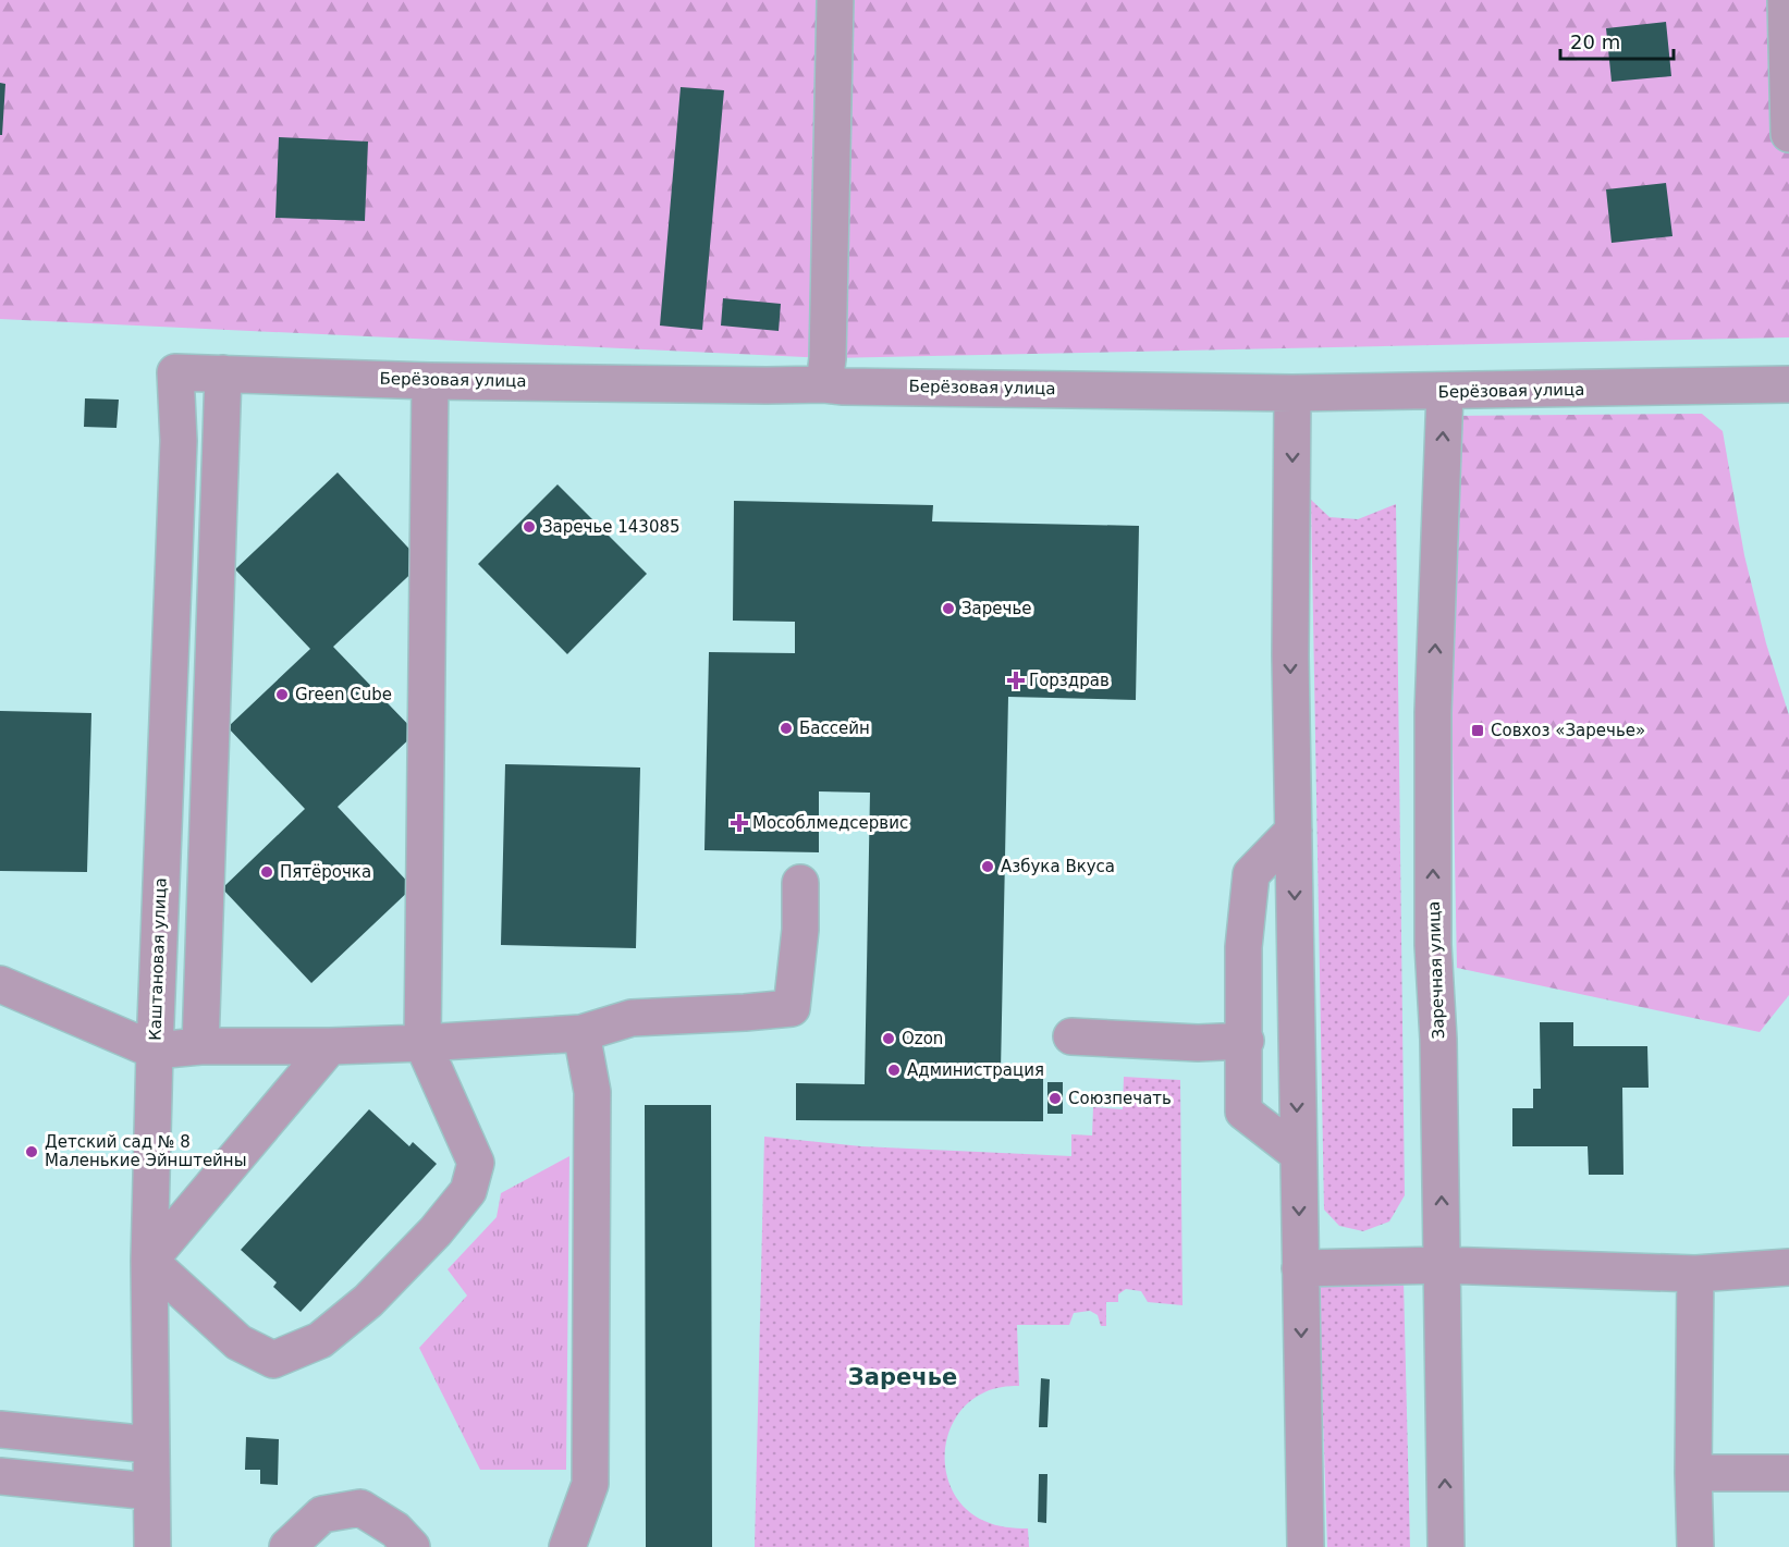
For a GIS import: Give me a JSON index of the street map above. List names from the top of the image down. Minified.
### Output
{"streets":{"street":["Берёзовая улица","Каштановая улица","Заречная улица"]},"crossings":[["Берёзовая улица","Каштановая улица"],["Берёзовая улица","Заречная улица"]],"districts":["Заречье"],"places":{"other":["Заречье 143085","Заречье","Green Cube","Бассейн","Азбука Вкуса","Пятёрочка","Ozon","Администрация","Союзпечать","Детский сад № 8 Маленькие Эйнштейны"],"health":["Горздрав","Мособлмедсервис"],"transit":["Совхоз «Заречье»"]},"scale_bar":"20 m"}
